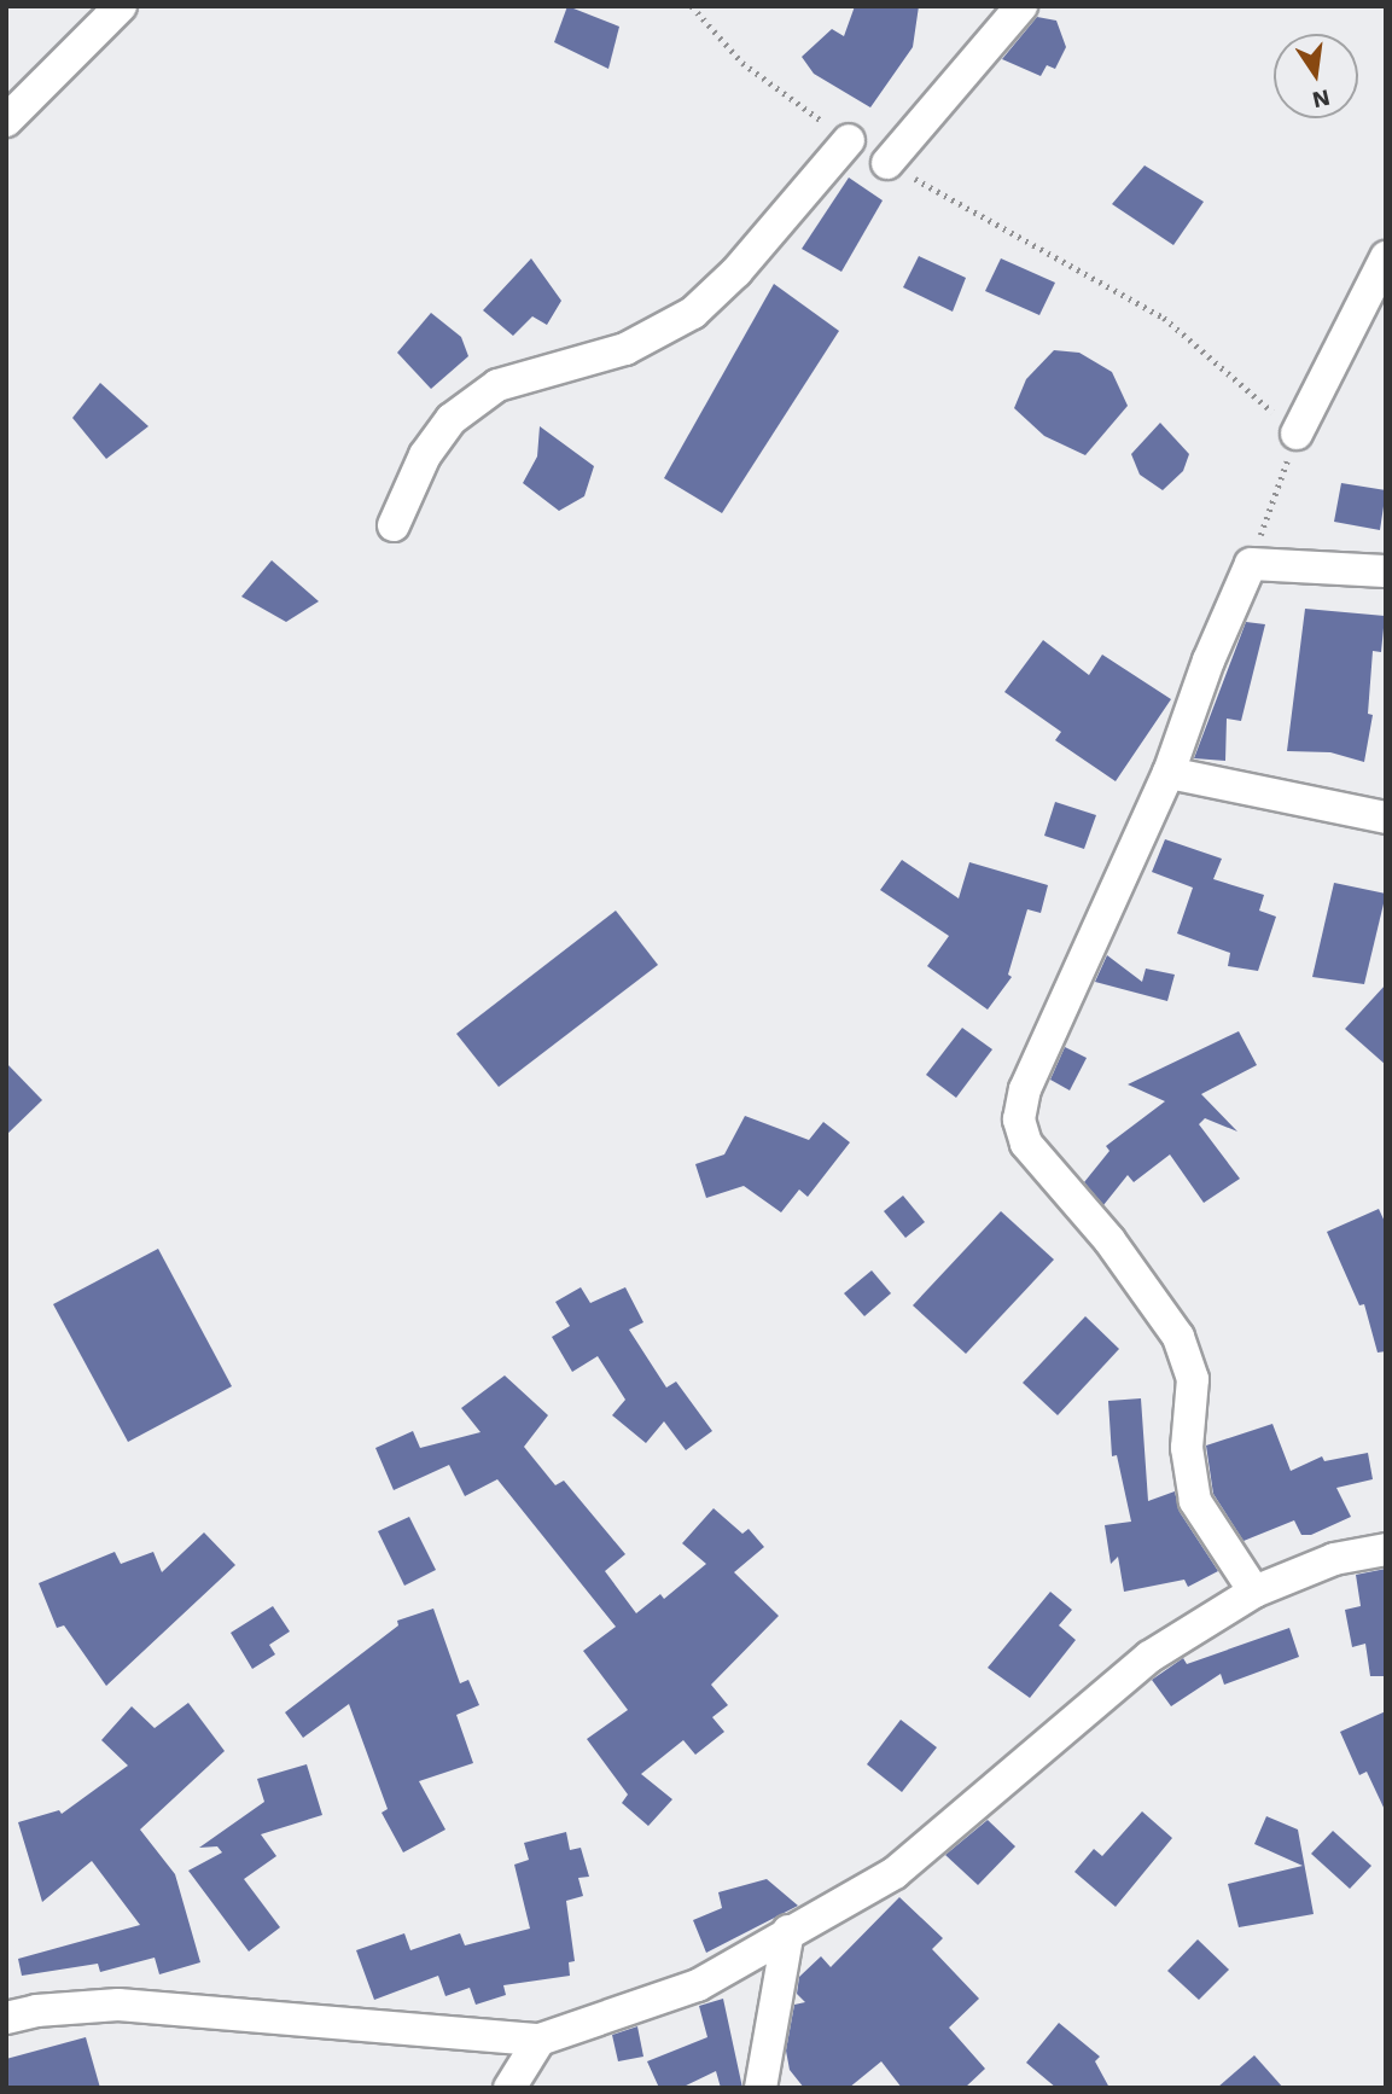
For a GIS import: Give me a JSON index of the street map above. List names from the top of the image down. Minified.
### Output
{"north":"bottom"}
